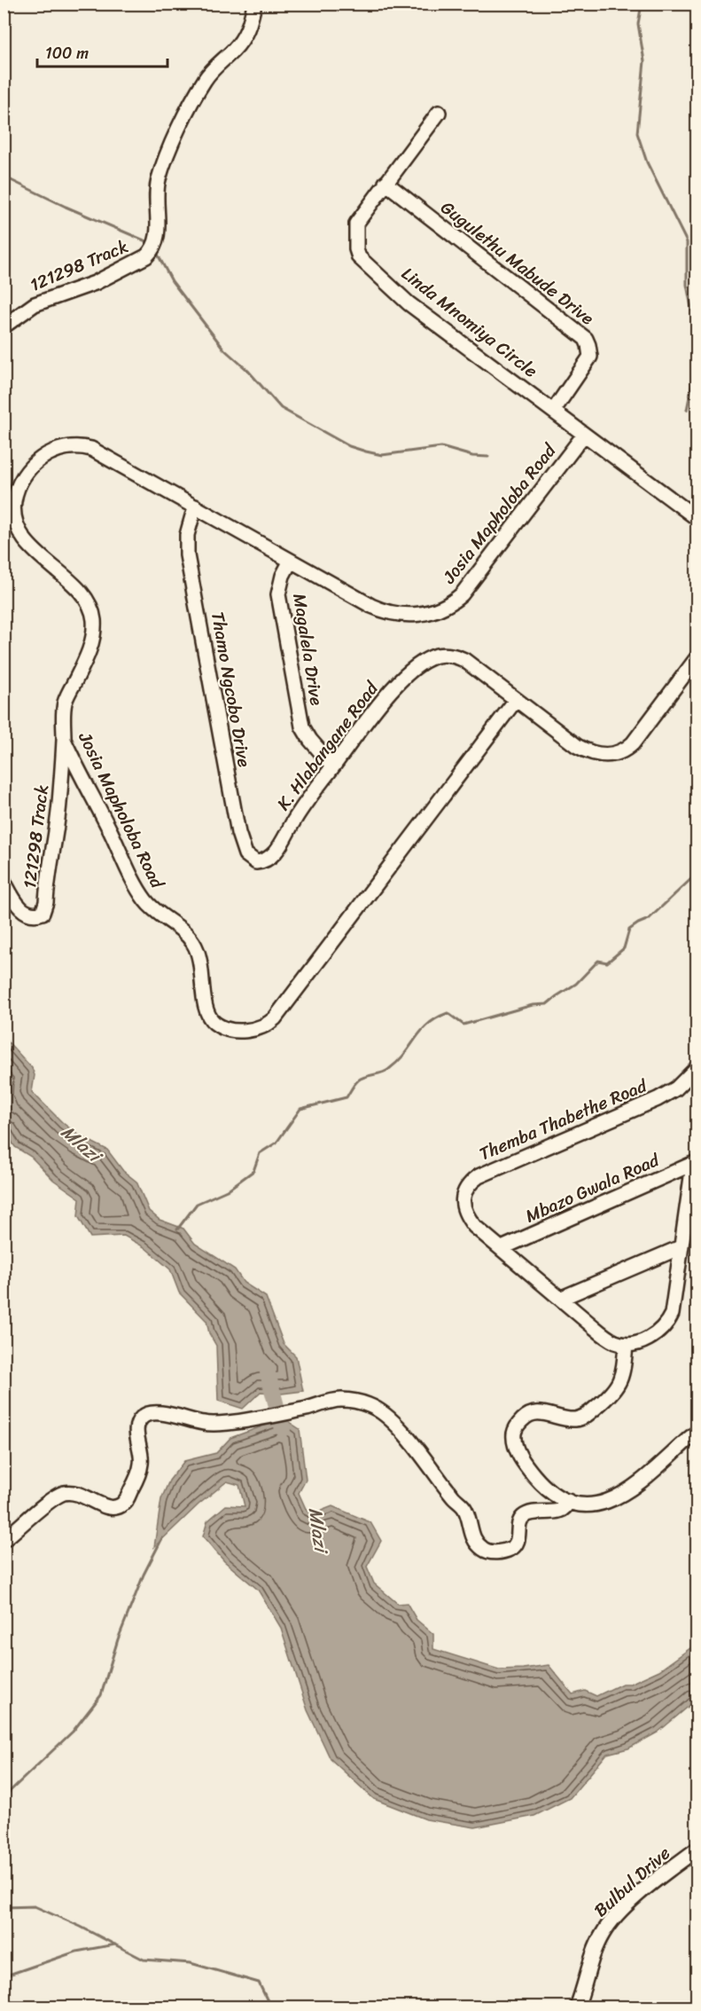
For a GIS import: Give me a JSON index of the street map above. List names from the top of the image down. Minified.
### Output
{"streets":{"street":["Gugulethu Mabude Drive","121298 Track","Linda Mnomiya Circle","Josia Mapholoba Road","Magalela Drive","Thamo Ngcobo Drive","K. Hlabangane Road","Themba Thabethe Road","Mbazo Gwala Road","Bulbul Drive"]},"crossings":[["Gugulethu Mabude Drive","Linda Mnomiya Circle"],["121298 Track","Josia Mapholoba Road"],["Linda Mnomiya Circle","Josia Mapholoba Road"],["Josia Mapholoba Road","Magalela Drive"],["Josia Mapholoba Road","Thamo Ngcobo Drive"],["Josia Mapholoba Road","K. Hlabangane Road"],["Magalela Drive","K. Hlabangane Road"],["Thamo Ngcobo Drive","K. Hlabangane Road"],["Themba Thabethe Road","Mbazo Gwala Road"]],"water":["Mlazi"],"scale_bar":"100 m"}
